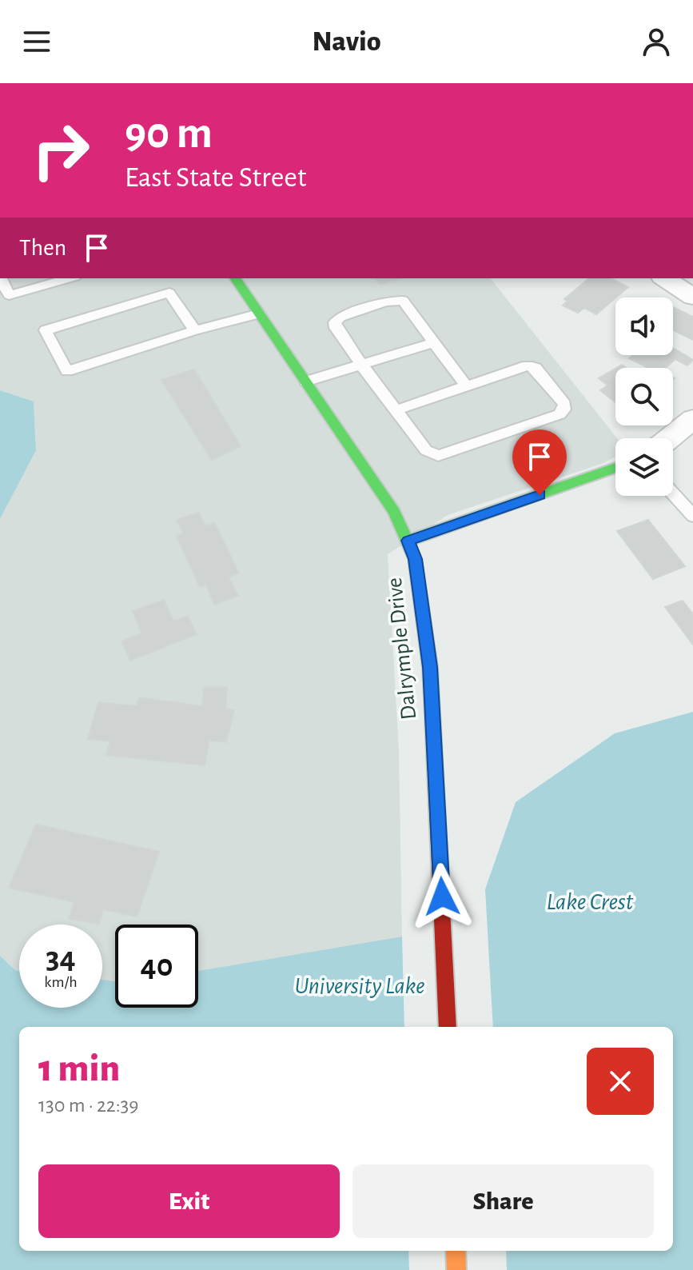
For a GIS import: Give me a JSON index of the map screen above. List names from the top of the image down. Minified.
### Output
{"streets":{"street":["Dalrymple Drive"]},"water":["Lake Crest","University Lake"],"page":{"header":"Navio","turn":["90 m","East State Street"],"then":"Then","speed":"34 km/h","limit":"40","heading":["1 min","130 m · 22:39"],"buttons":["Exit","Share"]}}
